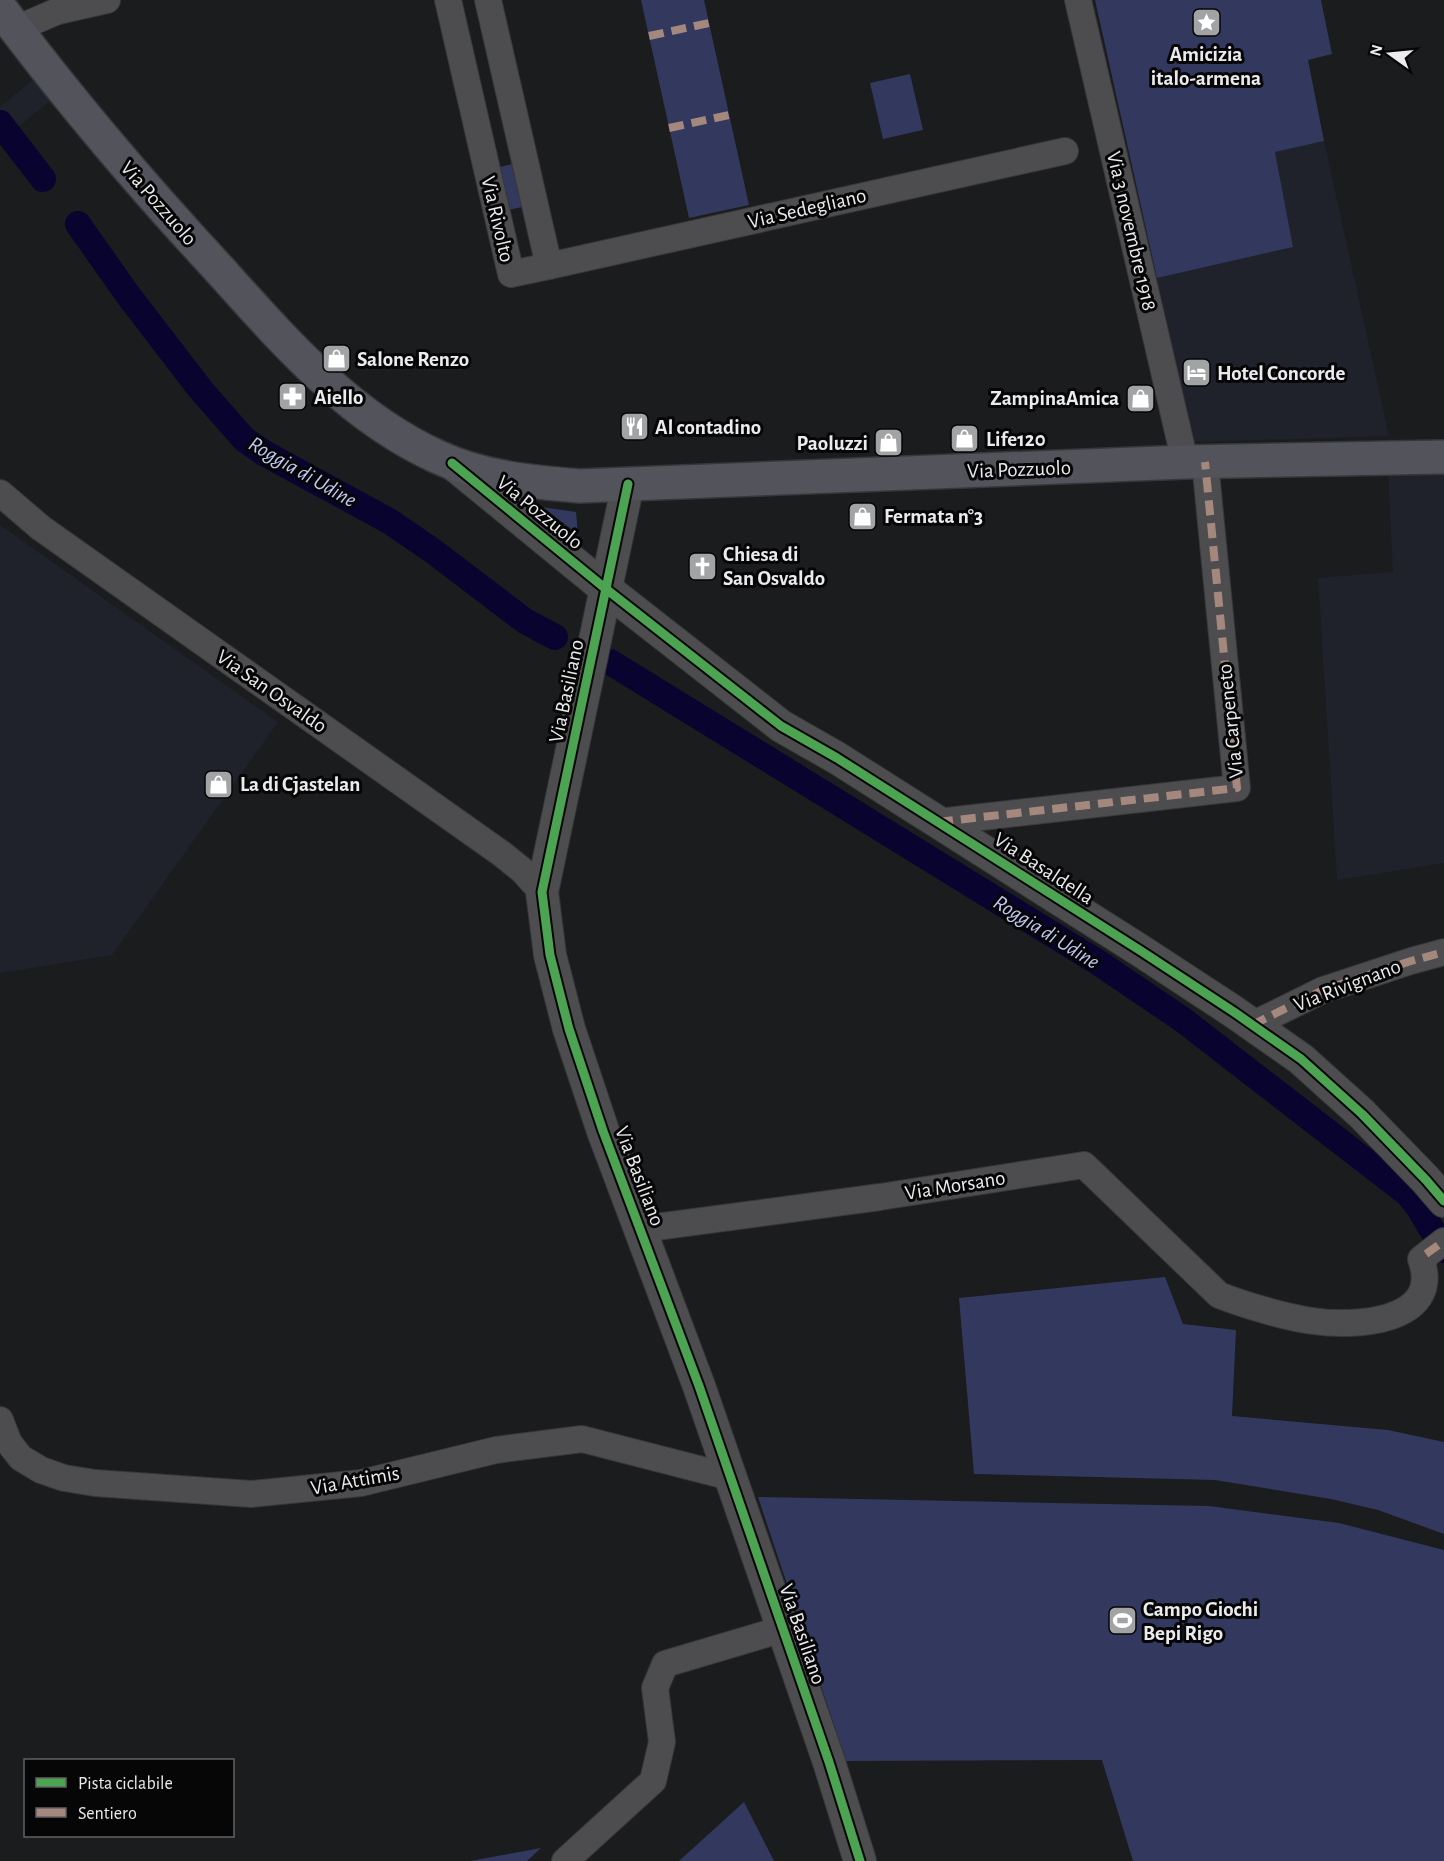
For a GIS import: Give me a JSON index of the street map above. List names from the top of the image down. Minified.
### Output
{"streets":{"main road":["Via Pozzuolo"],"street":["Via Sedegliano","Via Rivolto","Via 3 novembre 1918","Via San Osvaldo","Via Basiliano","Via Carpeneto","Via Basaldella","Via Rivignano","Via Morsano","Via Attimis"]},"crossings":[["Via Pozzuolo","Via 3 novembre 1918"],["Via Pozzuolo","Via Basiliano"],["Via Pozzuolo","Via Carpeneto"],["Via Pozzuolo","Via Basaldella"],["Via Sedegliano","Via Rivolto"],["Via 3 novembre 1918","Via Carpeneto"],["Via San Osvaldo","Via Basiliano"],["Via Basiliano","Via Basaldella"],["Via Basiliano","Via Morsano"],["Via Basiliano","Via Attimis"],["Via Carpeneto","Via Basaldella"],["Via Basaldella","Via Rivignano"]],"water":["Roggia di Udine"],"places":{"place":["Amicizia italo-armena"],"shop":["Salone Renzo","ZampinaAmica","Life120","Paoluzzi","Fermata n°3","La di Cjastelan"],"hotel":["Hotel Concorde"],"pharmacy":["Aiello"],"restaurant":["Al contadino"],"church":["Chiesa di San Osvaldo"],"sports":["Campo Giochi Bepi Rigo"]},"legend":["Pista ciclabile","Sentiero"],"north":"left"}
